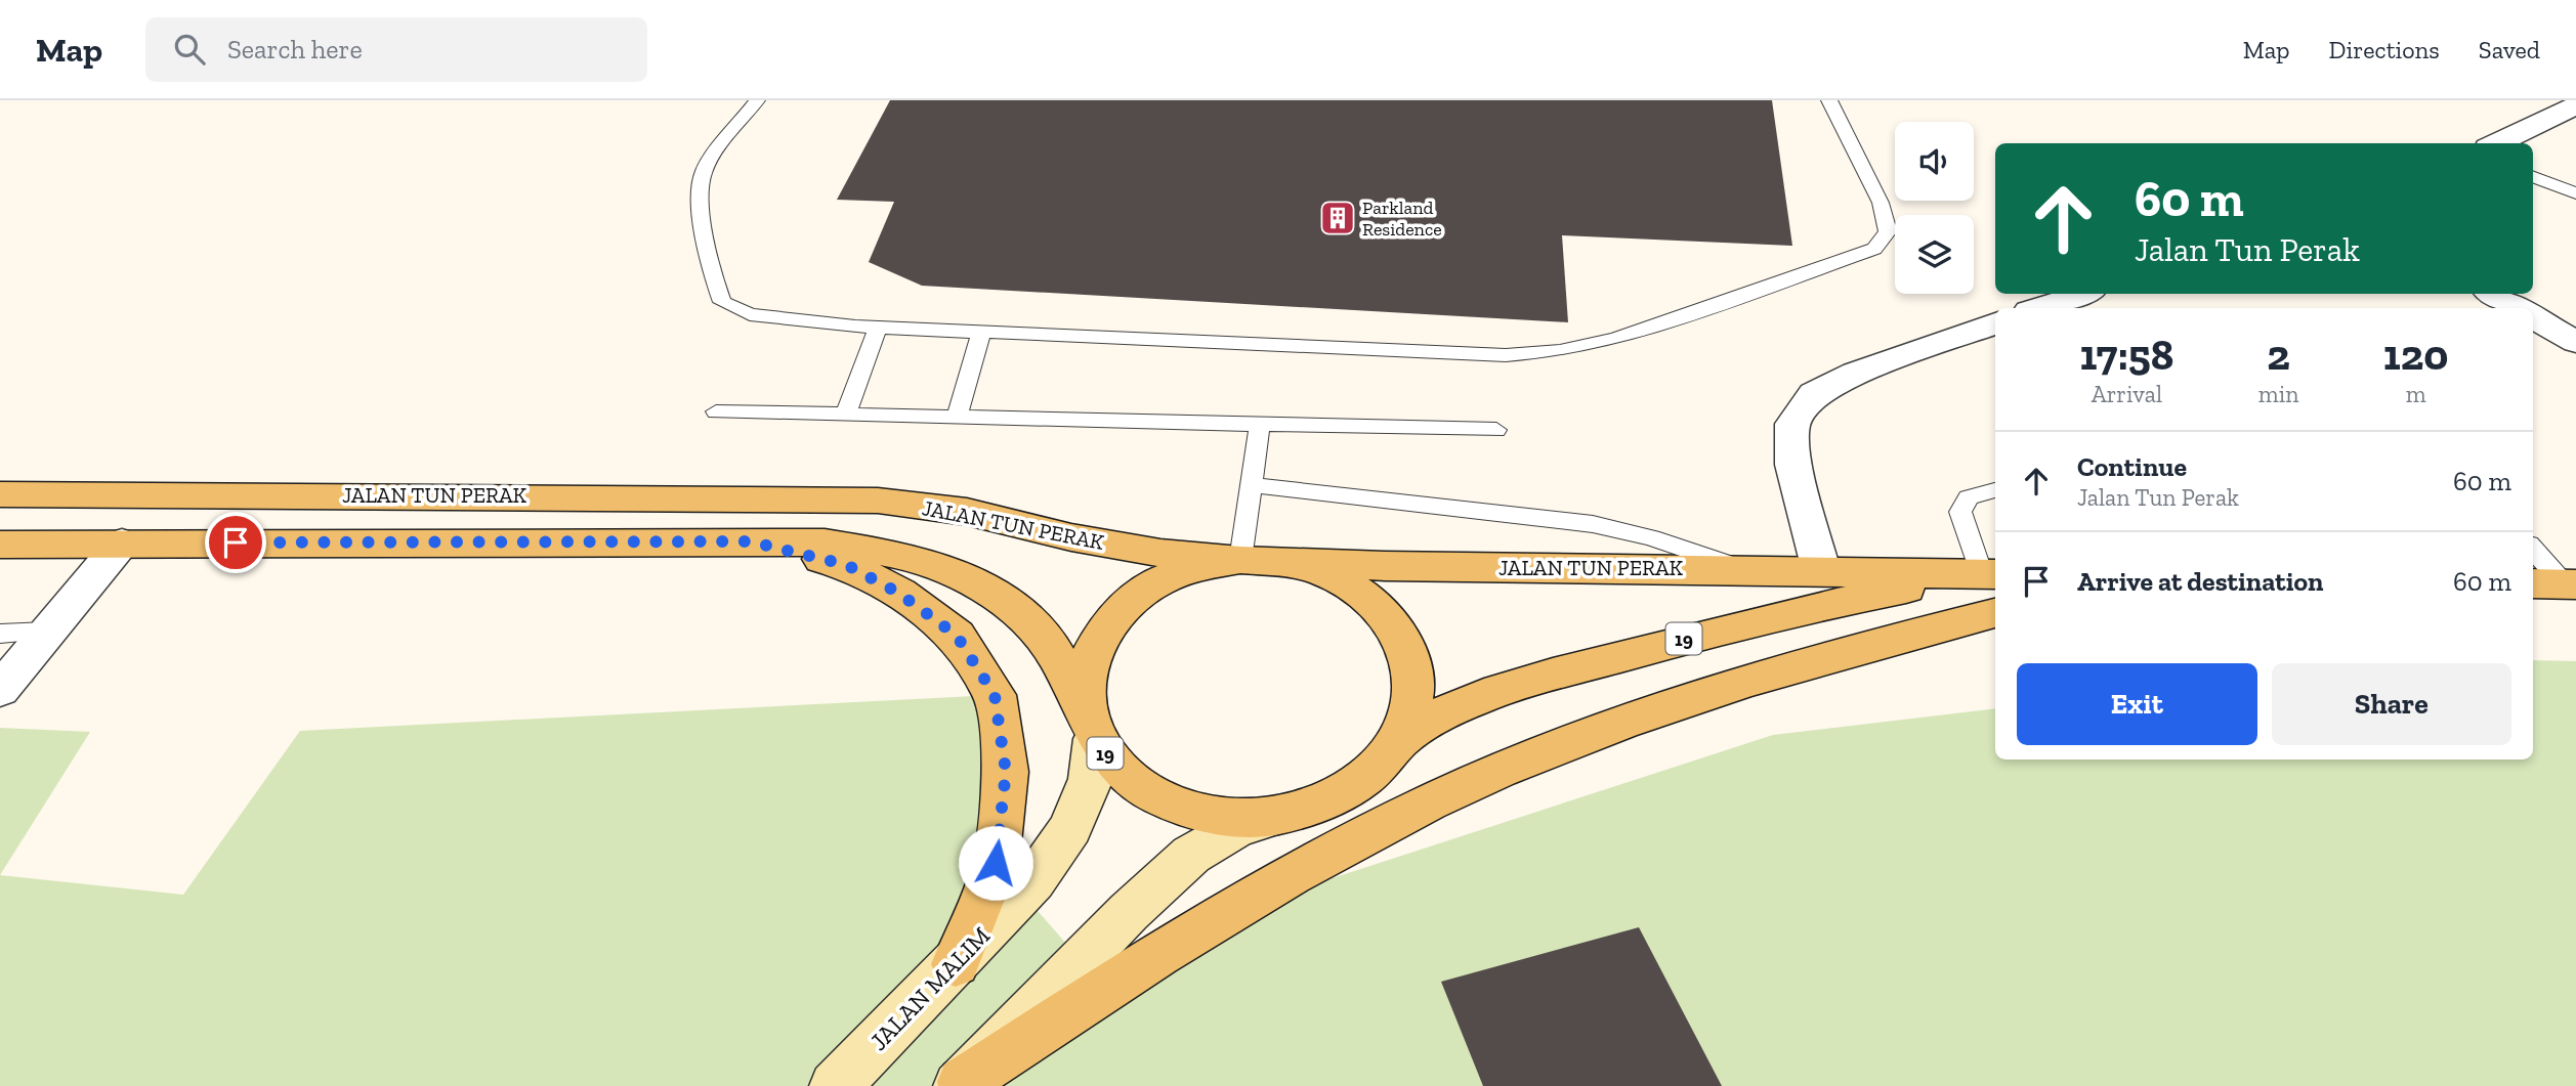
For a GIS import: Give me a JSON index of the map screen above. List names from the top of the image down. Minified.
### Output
{"streets":{"main road":["JALAN TUN PERAK","19","JALAN MALIM"]},"crossings":[["JALAN TUN PERAK","19"],["19","JALAN MALIM"]],"places":{"building":["Parkland Residence"]},"page":{"header":"Map","search":"Search here","nav":["Map","Directions","Saved"],"turn":["60 m","Jalan Tun Perak"],"eta":["17:58","Arrival","2","min","120","m"],"list":[{"name":"Continue","note":"Jalan Tun Perak","value":"60 m"},{"name":"Arrive at destination","value":"60 m"}],"buttons":["Exit","Share"]}}
